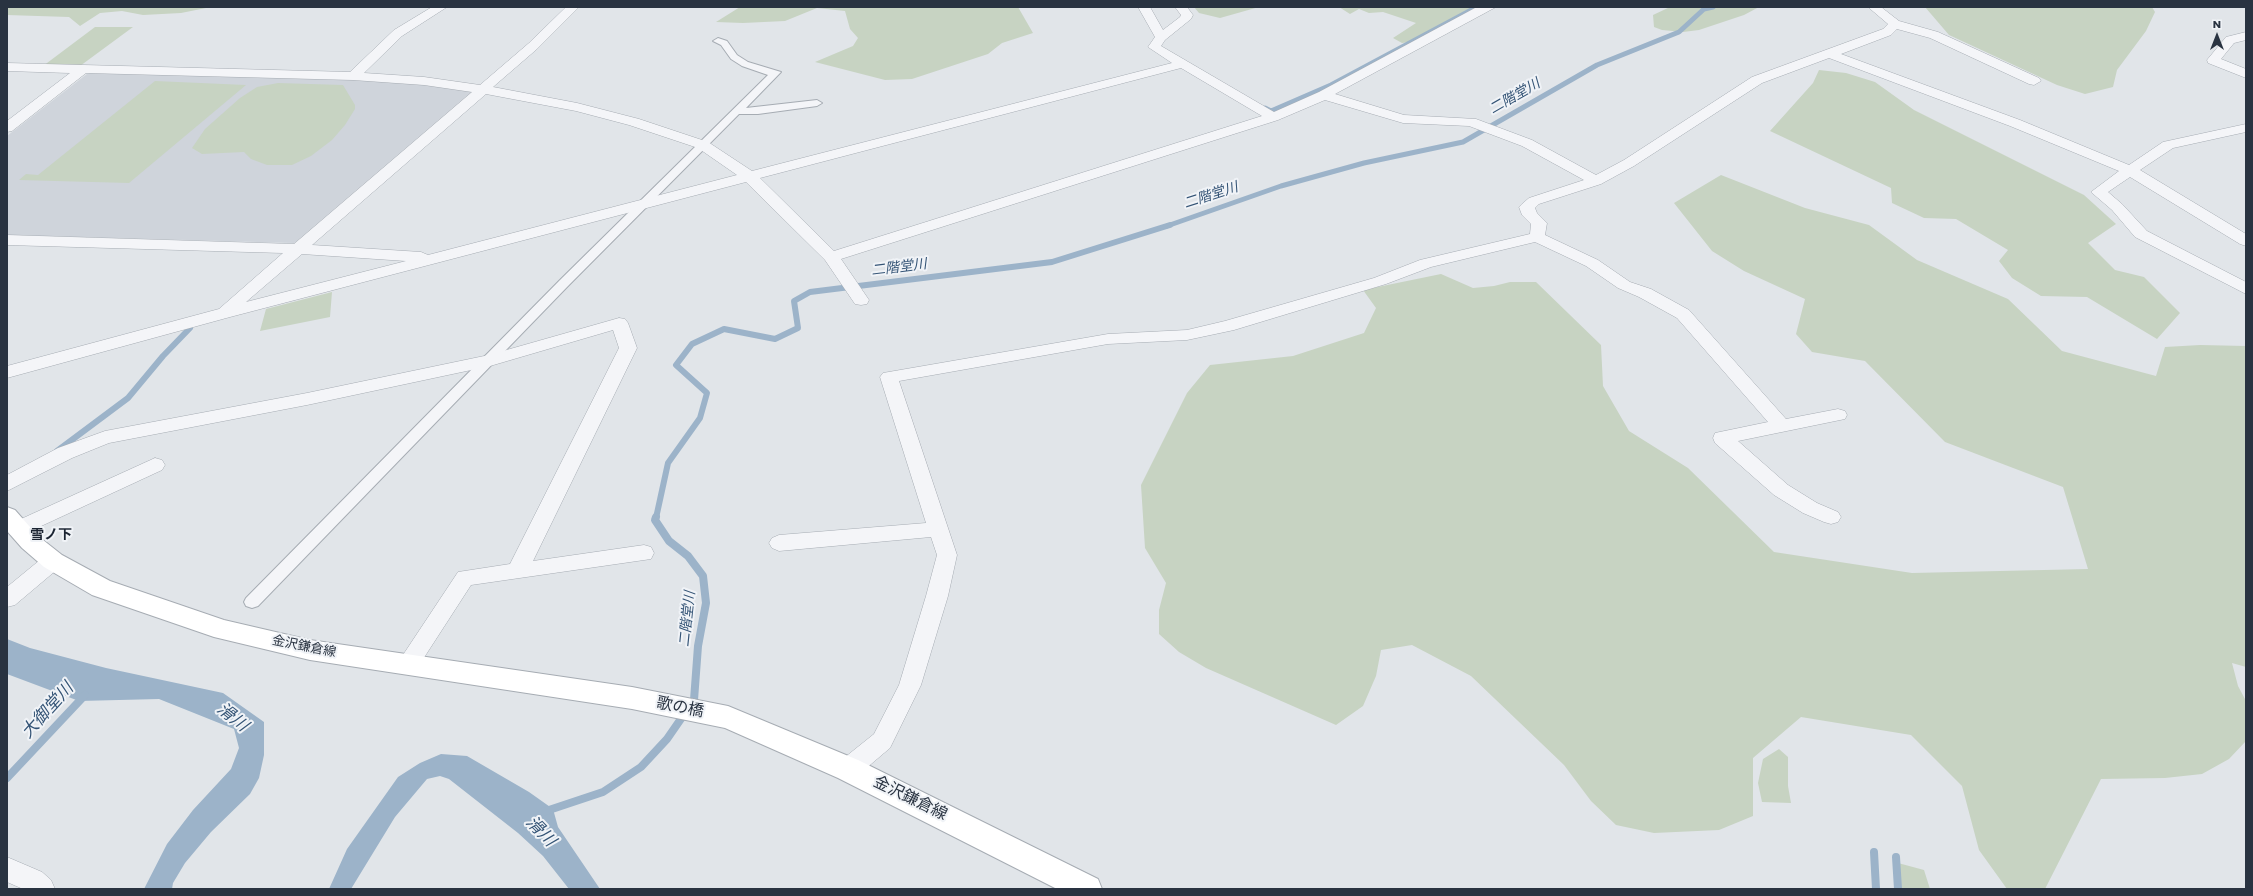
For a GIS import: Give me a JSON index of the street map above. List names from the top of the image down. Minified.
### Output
{"streets":{"main road":["金沢鎌倉線","歌の橋"]},"crossings":[["金沢鎌倉線","歌の橋"]],"districts":["雪ノ下"],"water":["二階堂川","大御堂川","滑川"],"north":"top"}
